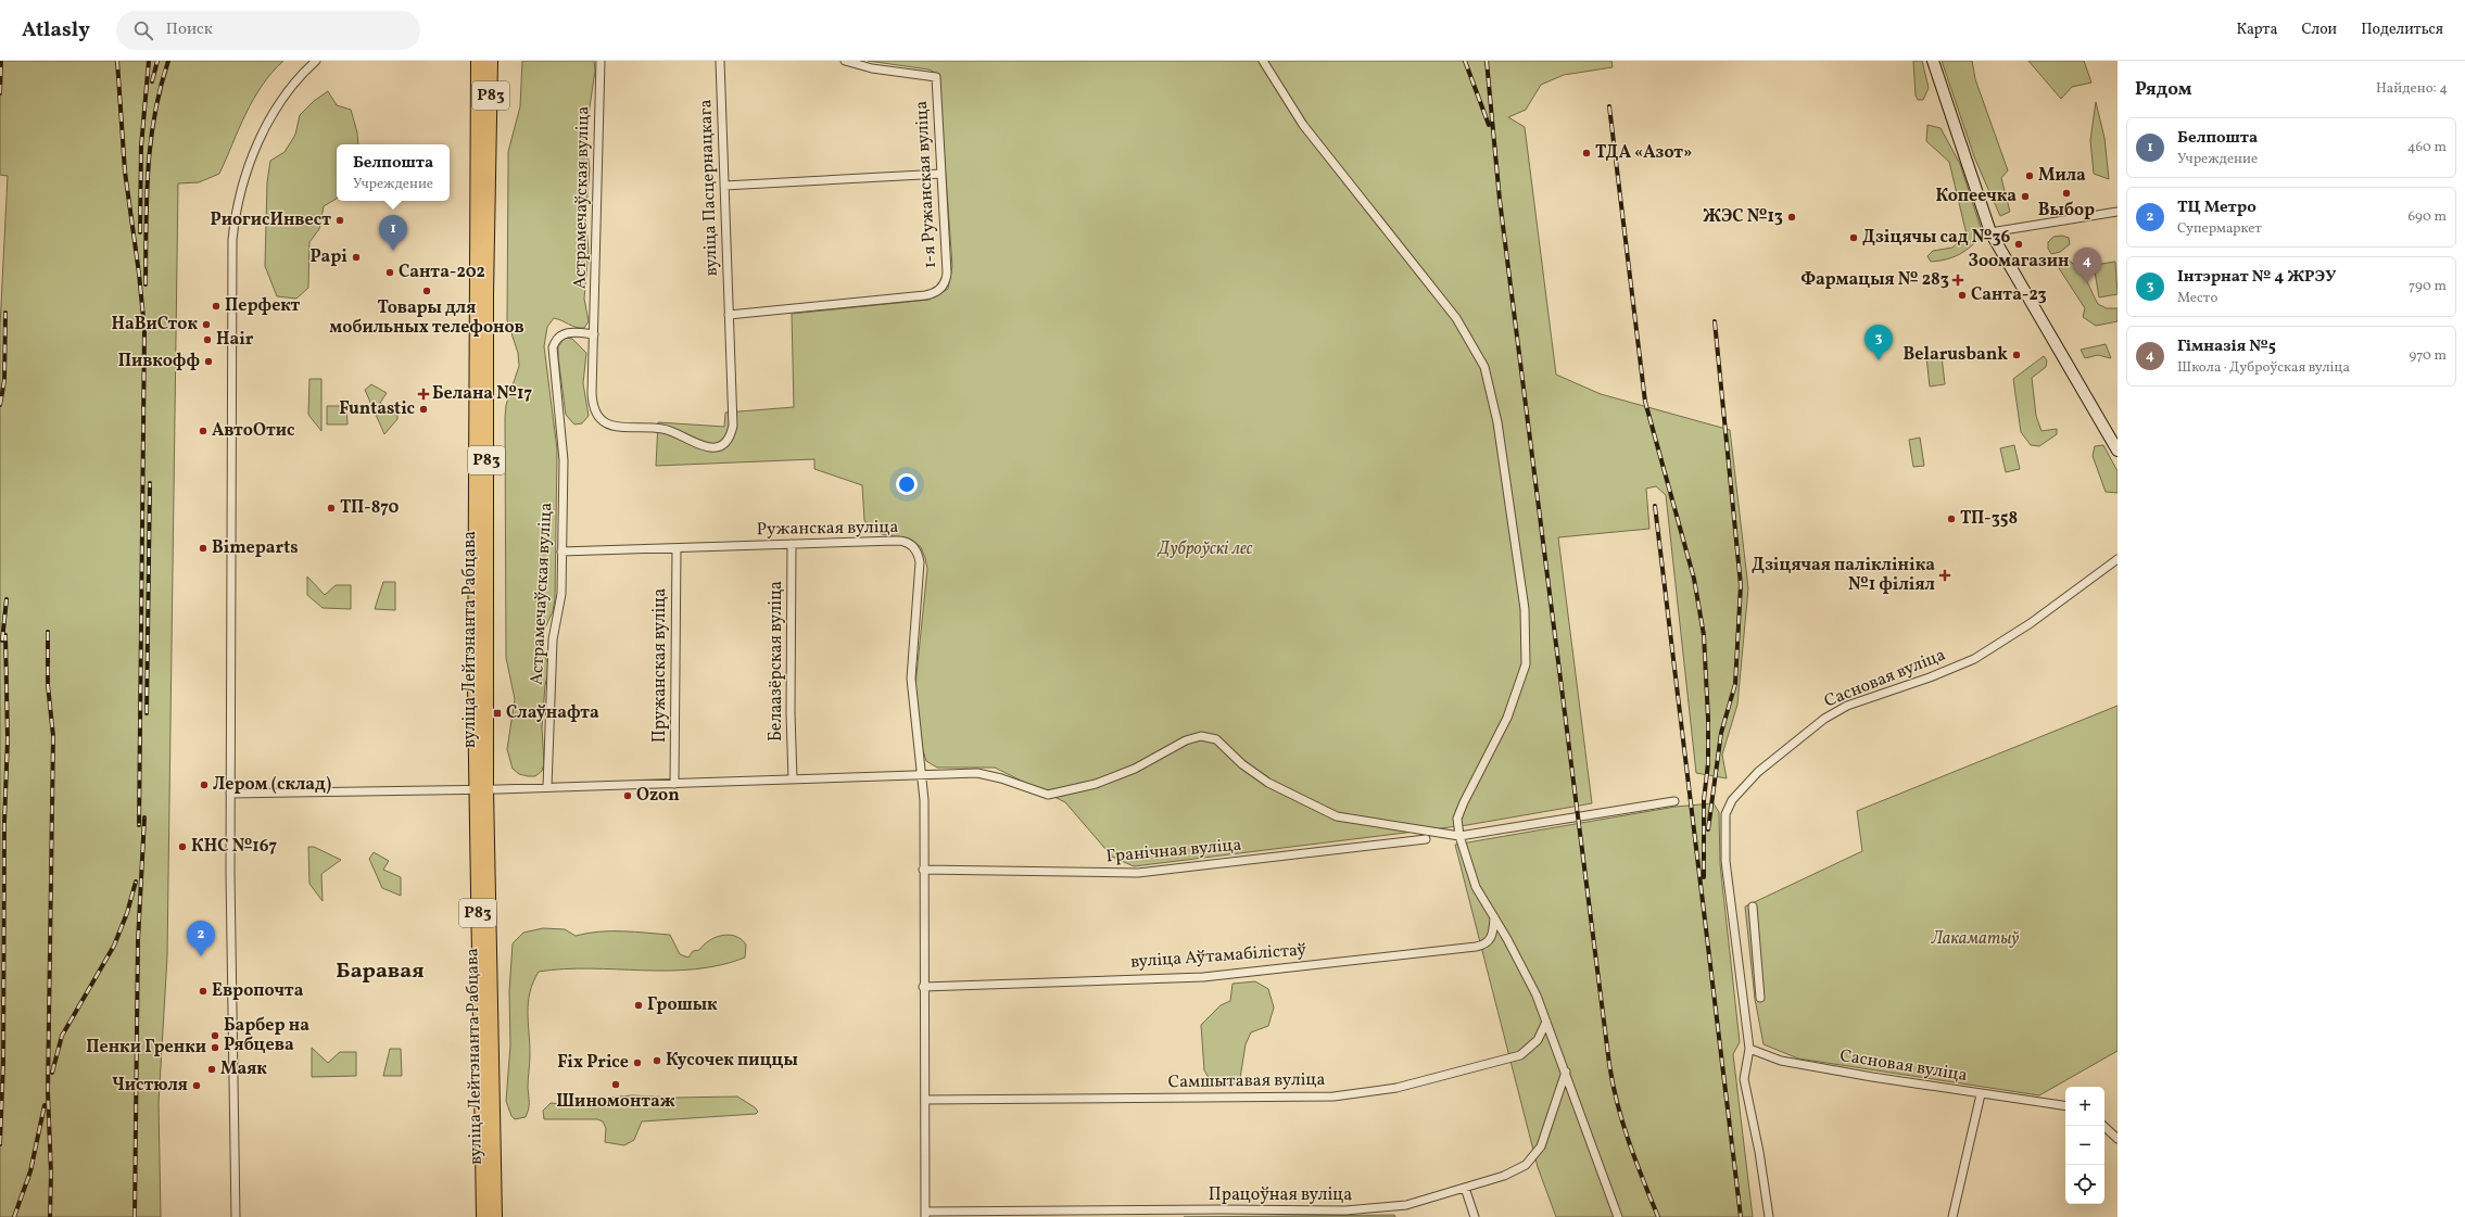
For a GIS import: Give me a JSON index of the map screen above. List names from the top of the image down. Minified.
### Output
{"streets":{"highway":["Р83","вуліца Лейтэнанта Рабцава"],"street":["1-я Ружанская вуліца","вуліца Пасцернацкага","Астрамечаўская вуліца","Ружанская вуліца","Белаазёрская вуліца","Пружанская вуліца","Сасновая вуліца","Гранічная вуліца","вуліца Аўтамабілістаў","Самшытавая вуліца","Працоўная вуліца"]},"crossings":[["1-я Ружанская вуліца","вуліца Пасцернацкага"],["вуліца Пасцернацкага","Астрамечаўская вуліца"],["Астрамечаўская вуліца","Ружанская вуліца"],["Ружанская вуліца","Белаазёрская вуліца"],["Ружанская вуліца","Пружанская вуліца"],["Ружанская вуліца","Гранічная вуліца"],["Ружанская вуліца","вуліца Аўтамабілістаў"],["Ружанская вуліца","Самшытавая вуліца"],["Ружанская вуліца","Працоўная вуліца"]],"districts":["Баравая"],"parks":["Дуброўскі лес","Лакаматыў"],"places":{"other":["ТДА «Азот»","Мила","Выбор","Копеечка","ЖЭС №13","РиогисИнвест","Дзіцячы сад №36","Зоомагазин","Papi","Санта-202","Товары для мобильных телефонов","Санта-23","Перфект","НаВиСток","Hair","Belarusbank","Пивкофф","Funtastic","АвтоОтис","ТП-870","ТП-358","Bimeparts","Лером (склад)","Ozon","КНС №167","Европочта","Грошык","Барбер на Рябцева","Пенки Гренки","Кусочек пиццы","Fix Price","Маяк","Шиномонтаж","Чистюля"],"health":["Фармацыя № 283","Белана №17","Дзіцячая паліклініка №1 філіял"],"transit":["Слаўнафта"]},"page":{"header":"Atlasly","search":"Поиск","nav":["Карта","Слои","Поделиться"],"heading":["Рядом","Найдено: 4"],"list":[{"mark":"1","name":"Белпошта","note":"Учреждение","value":"460 m"},{"mark":"2","name":"ТЦ Метро","note":"Супермаркет","value":"690 m"},{"mark":"3","name":"Інтэрнат № 4 ЖРЭУ","note":"Место","value":"790 m"},{"mark":"4","name":"Гімназія №5","note":"Школа · Дуброўская вуліца","value":"970 m"}],"popup":["Белпошта","Учреждение"],"pins":["1","4","3","2"],"map_buttons":["+","−"]}}
